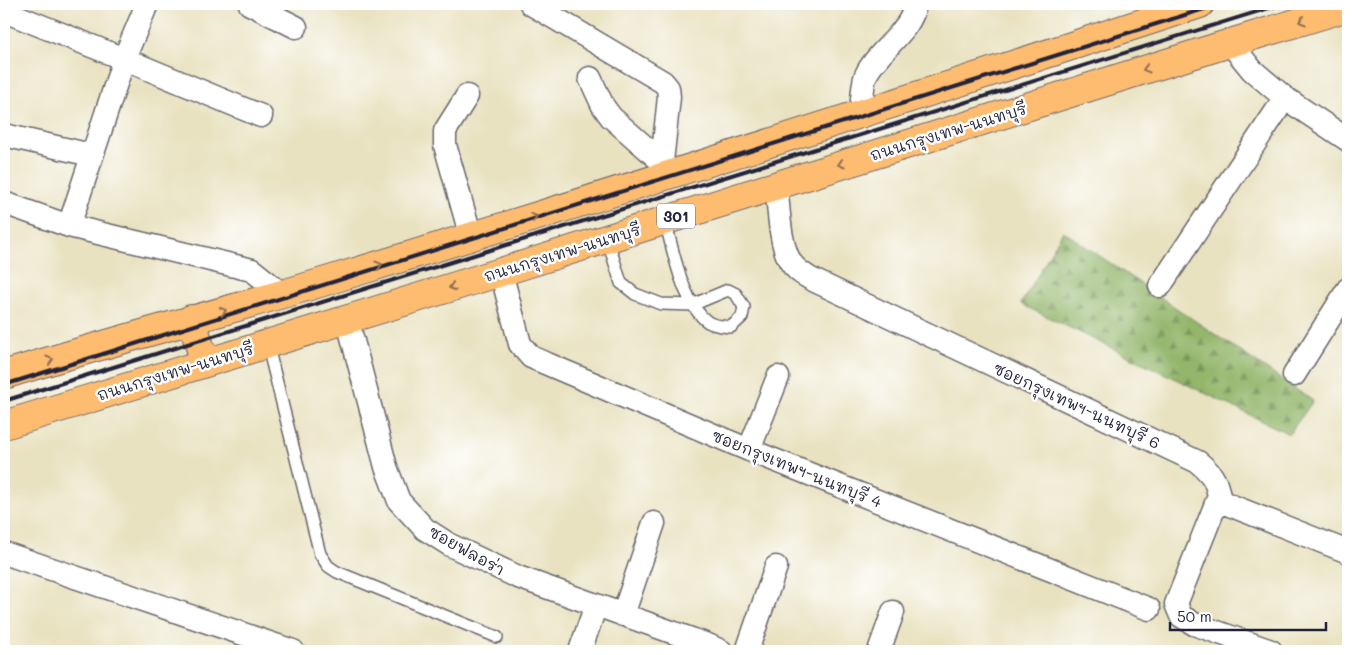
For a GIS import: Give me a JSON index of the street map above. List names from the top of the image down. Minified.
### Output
{"streets":{"main road":["ถนนกรุงเทพ-นนทบุรี","301"],"street":["ซอยกรุงเทพฯ-นนทบุรี 6","ซอยกรุงเทพฯ-นนทบุรี 4","ซอยฟลอร่า"]},"crossings":[["ถนนกรุงเทพ-นนทบุรี","ซอยกรุงเทพฯ-นนทบุรี 6"],["ถนนกรุงเทพ-นนทบุรี","ซอยกรุงเทพฯ-นนทบุรี 4"],["ถนนกรุงเทพ-นนทบุรี","ซอยฟลอร่า"]],"scale_bar":"50 m"}
